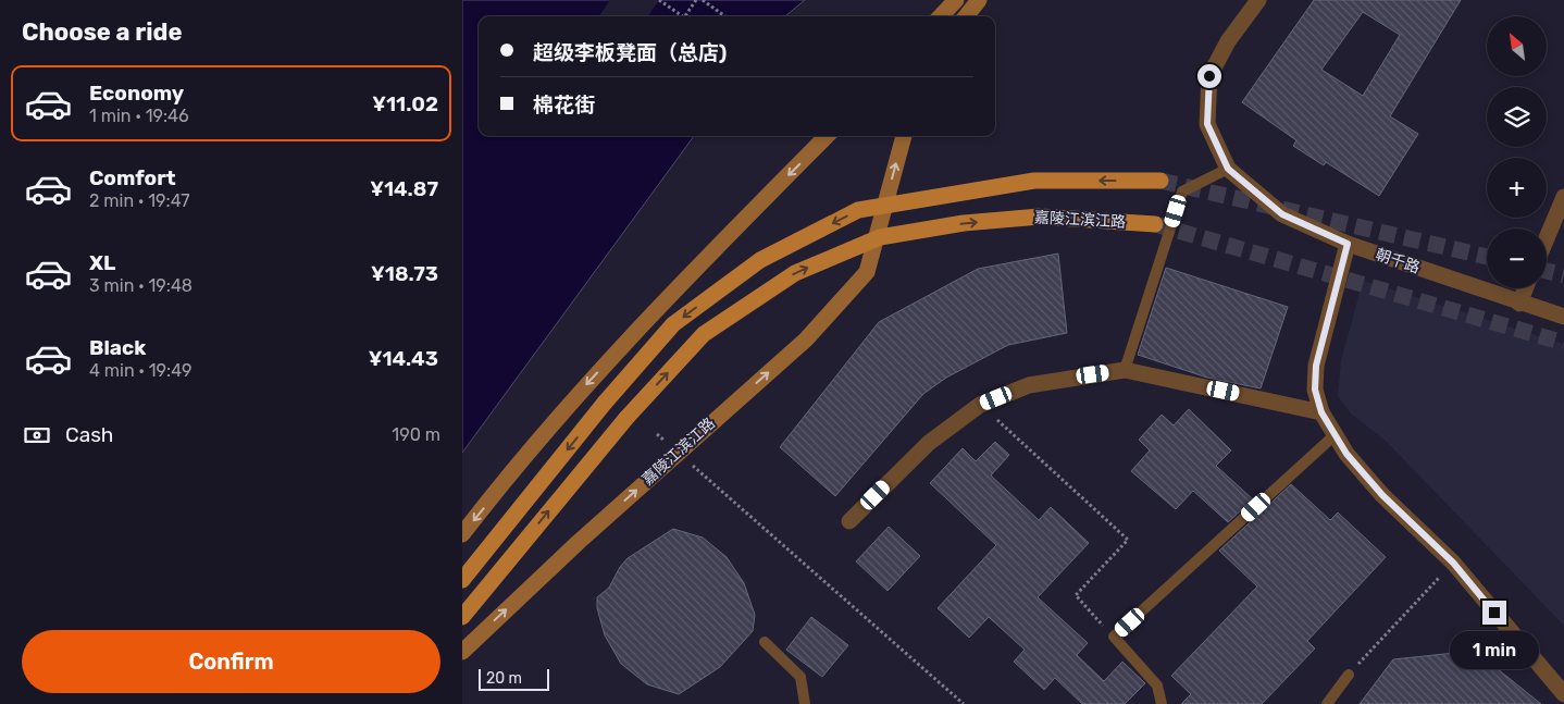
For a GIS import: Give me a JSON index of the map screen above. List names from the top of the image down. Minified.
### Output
{"streets":{"main road":["嘉陵江滨江路"],"street":["朝千路"]},"scale_bar":"20 m","north":"top left","page":{"heading":"Choose a ride","map_buttons":["+","−"],"banner":["超级李板凳面（总店)","棉花街"],"list":[{"name":"Economy","note":"1 min · 19:46","value":"¥11.02"},{"name":"Comfort","note":"2 min · 19:47","value":"¥14.87"},{"name":"XL","note":"3 min · 19:48","value":"¥18.73"},{"name":"Black","note":"4 min · 19:49","value":"¥14.43"}],"pay":["Cash","190 m"],"buttons":"Confirm","bubble":"1 min","scale":"20 m"}}
